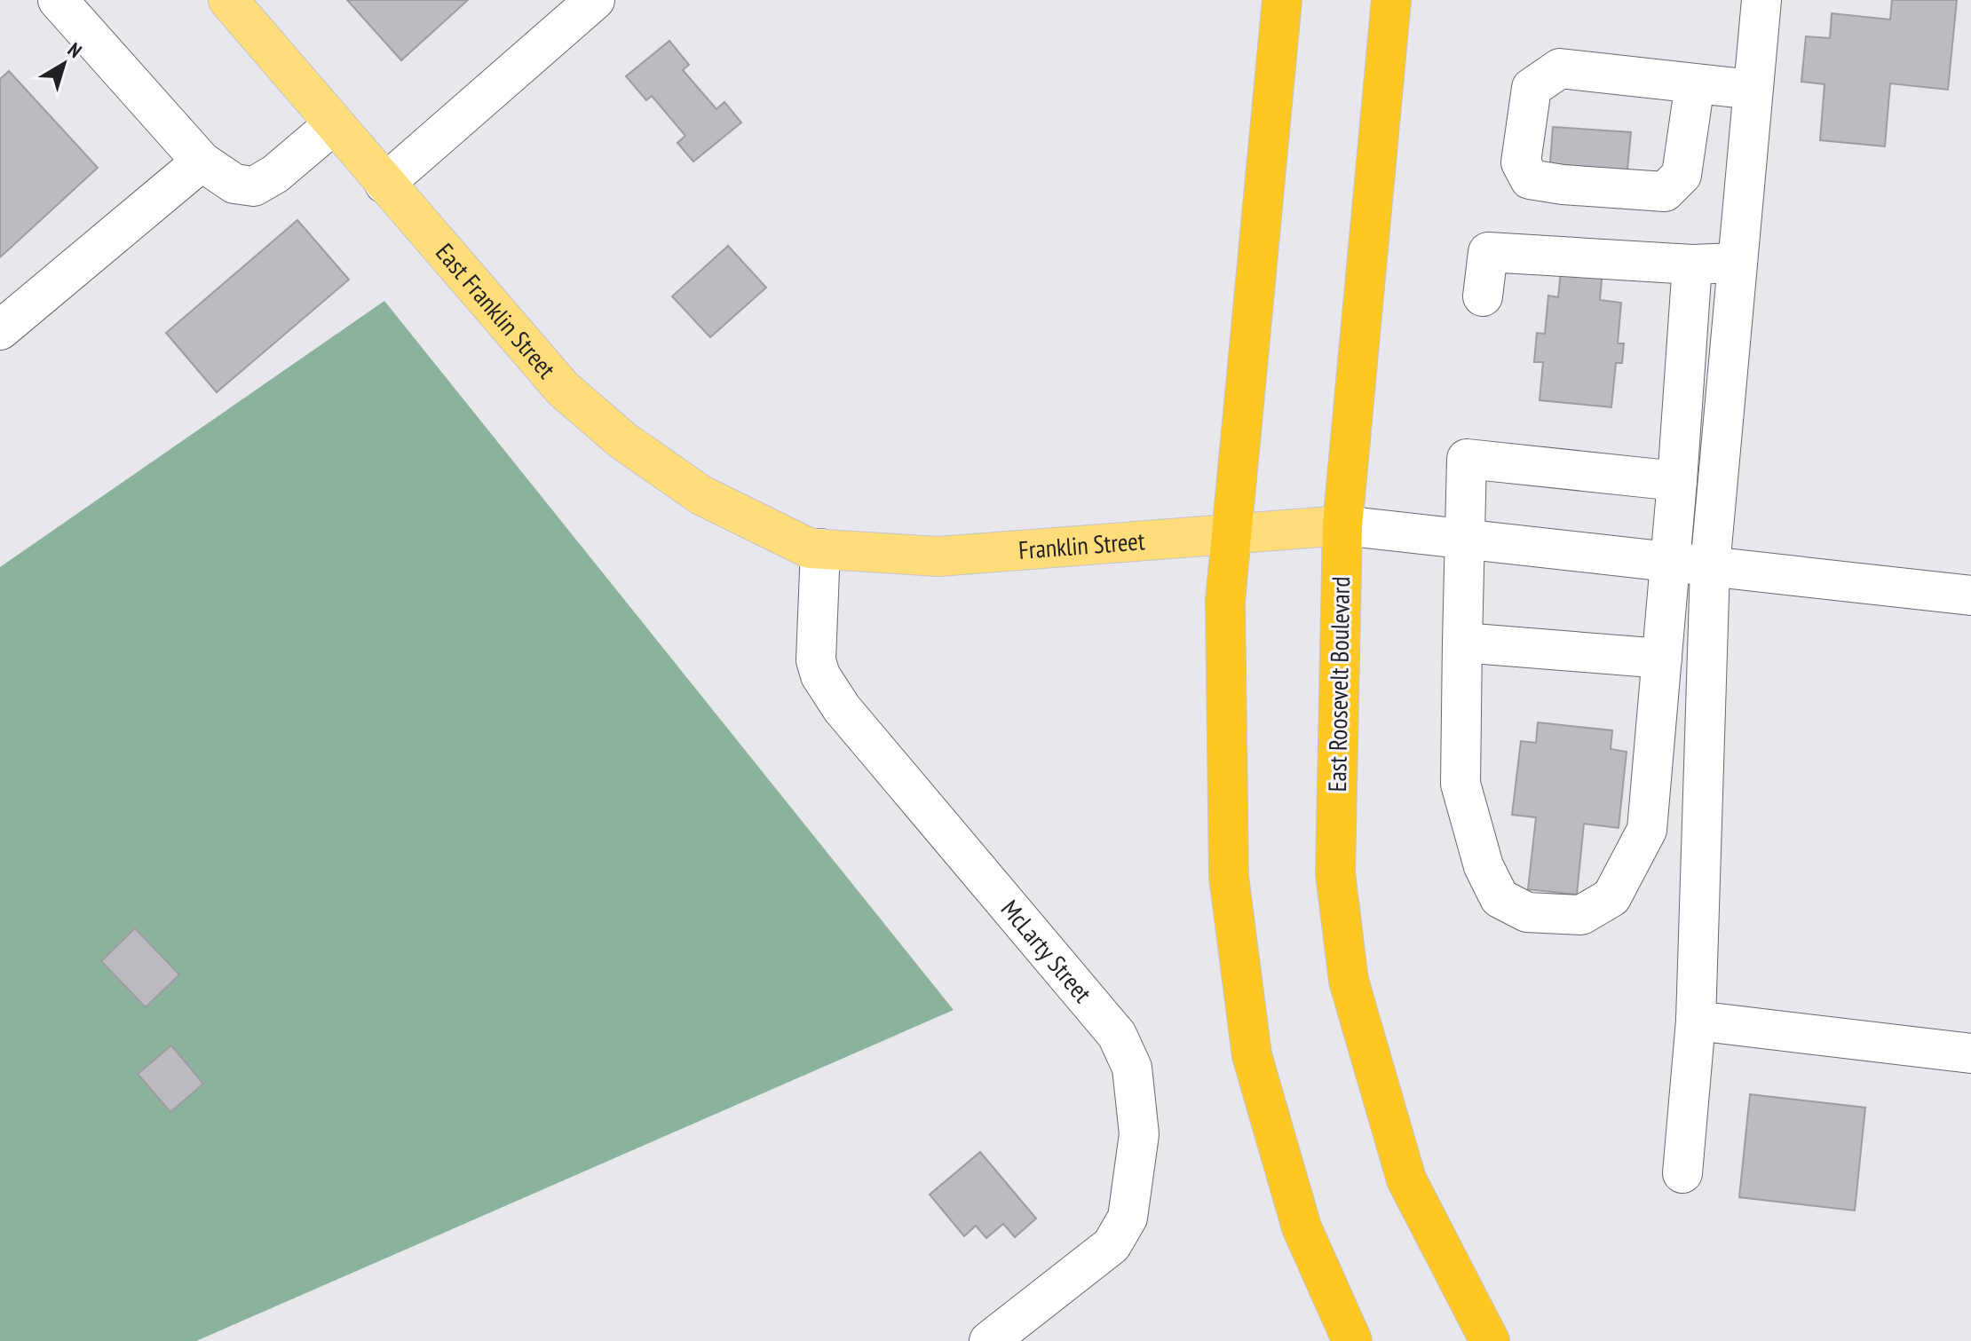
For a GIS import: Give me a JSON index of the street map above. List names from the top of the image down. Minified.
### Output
{"streets":{"highway":["East Roosevelt Boulevard"],"main road":["East Franklin Street","Franklin Street"],"street":["McLarty Street"]},"crossings":[["East Franklin Street","Franklin Street"],["East Franklin Street","McLarty Street"],["Franklin Street","East Roosevelt Boulevard"],["Franklin Street","McLarty Street"]],"north":"top right"}
